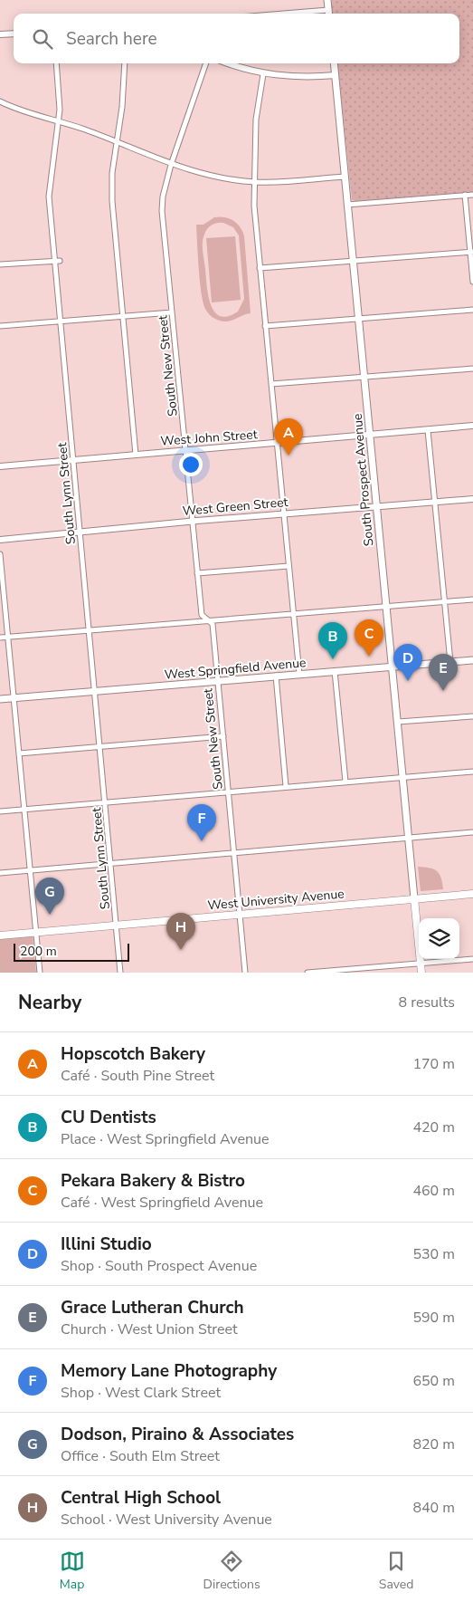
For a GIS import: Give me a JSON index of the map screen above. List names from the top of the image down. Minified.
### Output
{"streets":{"main road":["South Prospect Avenue","West Springfield Avenue","West University Avenue"],"street":["South New Street","West John Street","South Lynn Street","West Green Street"]},"crossings":[["South New Street","West John Street"],["South New Street","West Green Street"],["South New Street","West Springfield Avenue"],["South New Street","West University Avenue"],["West John Street","South Prospect Avenue"],["West John Street","South Lynn Street"],["South Prospect Avenue","West Green Street"],["South Prospect Avenue","West Springfield Avenue"],["South Prospect Avenue","West University Avenue"],["South Lynn Street","West Green Street"],["South Lynn Street","West Springfield Avenue"],["South Lynn Street","West University Avenue"]],"scale_bar":"200 m","page":{"search":"Search here","pins":["A","C","B","D","E","F","G","H"],"scale":"200 m","heading":["Nearby","8 results"],"list":[{"mark":"A","name":"Hopscotch Bakery","note":"Café · South Pine Street","value":"170 m"},{"mark":"B","name":"CU Dentists","note":"Place · West Springfield Avenue","value":"420 m"},{"mark":"C","name":"Pekara Bakery & Bistro","note":"Café · West Springfield Avenue","value":"460 m"},{"mark":"D","name":"Illini Studio","note":"Shop · South Prospect Avenue","value":"530 m"},{"mark":"E","name":"Grace Lutheran Church","note":"Church · West Union Street","value":"590 m"},{"mark":"F","name":"Memory Lane Photography","note":"Shop · West Clark Street","value":"650 m"},{"mark":"G","name":"Dodson, Piraino & Associates","note":"Office · South Elm Street","value":"820 m"},{"mark":"H","name":"Central High School","note":"School · West University Avenue","value":"840 m"}],"nav":["Map","Directions","Saved"]}}
